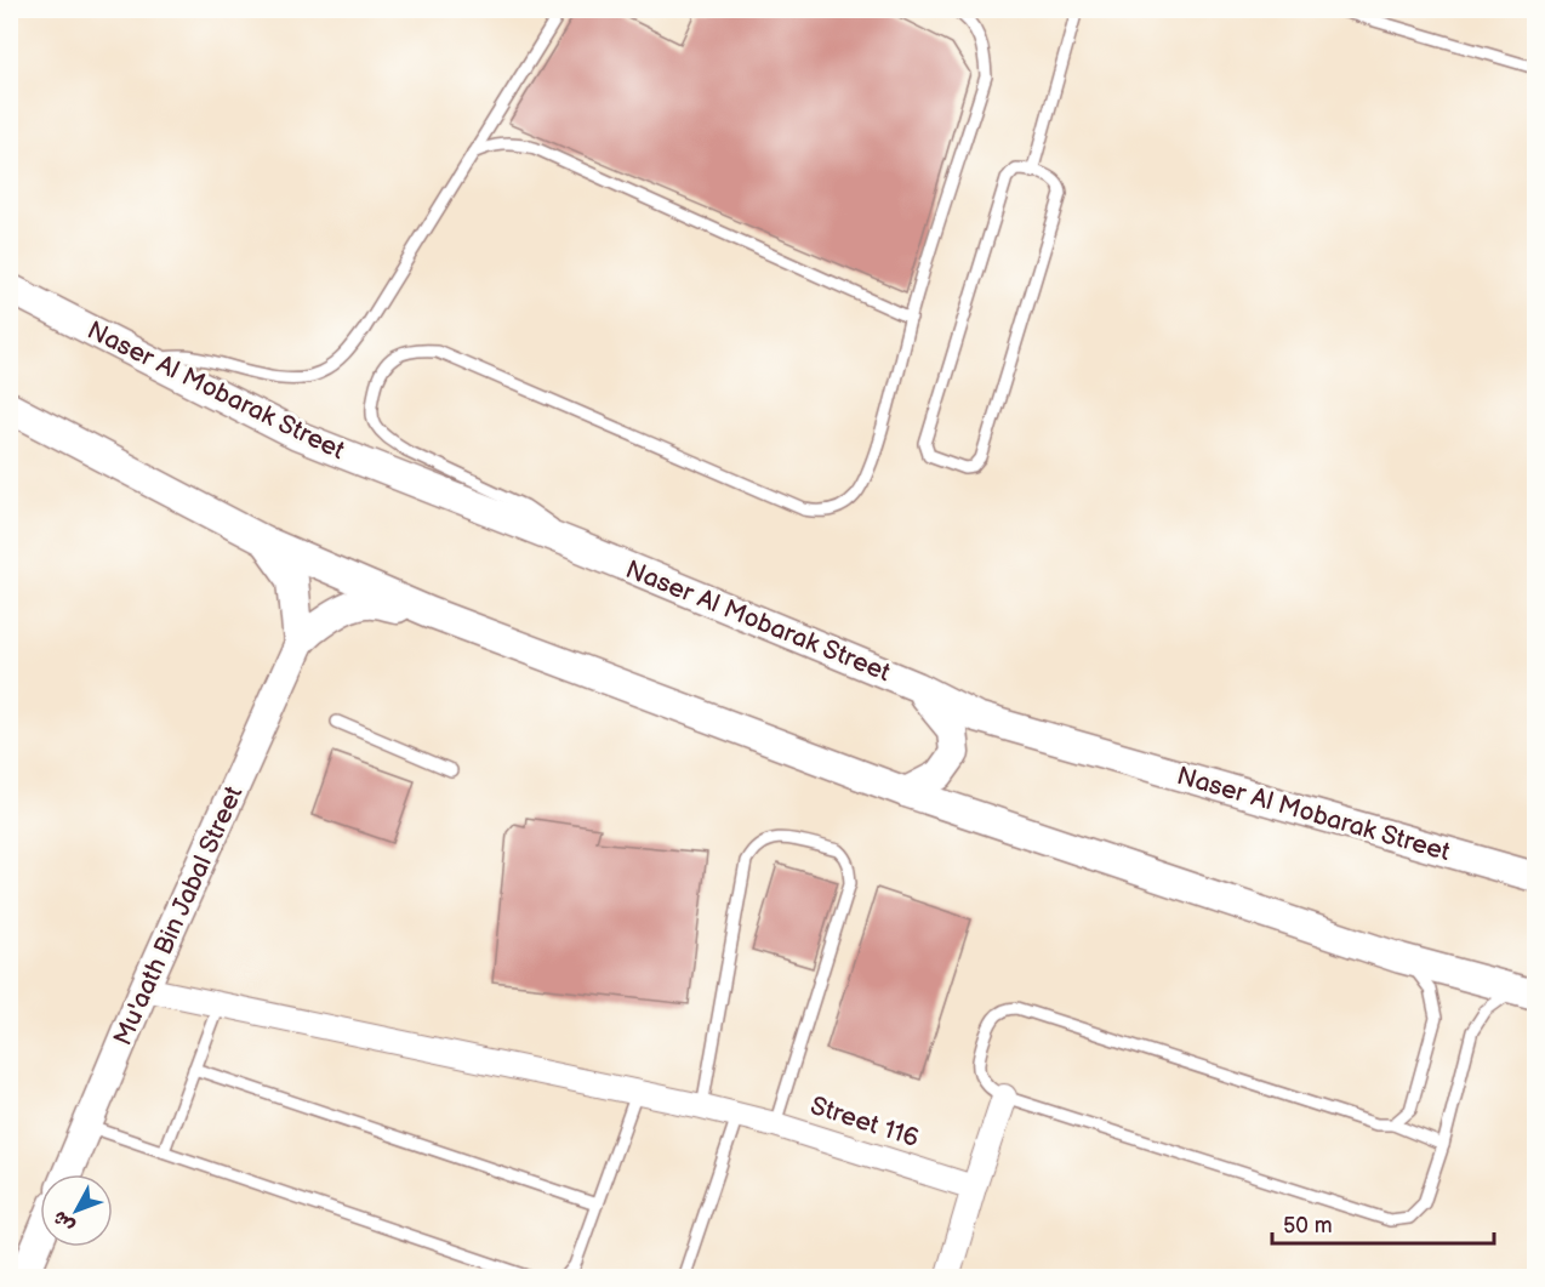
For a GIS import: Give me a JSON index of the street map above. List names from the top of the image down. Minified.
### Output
{"streets":{"street":["Naser Al Mobarak Street","Mu'aath Bin Jabal Street","Street 116"]},"crossings":[["Mu'aath Bin Jabal Street","Street 116"]],"scale_bar":"50 m","north":"bottom left"}
